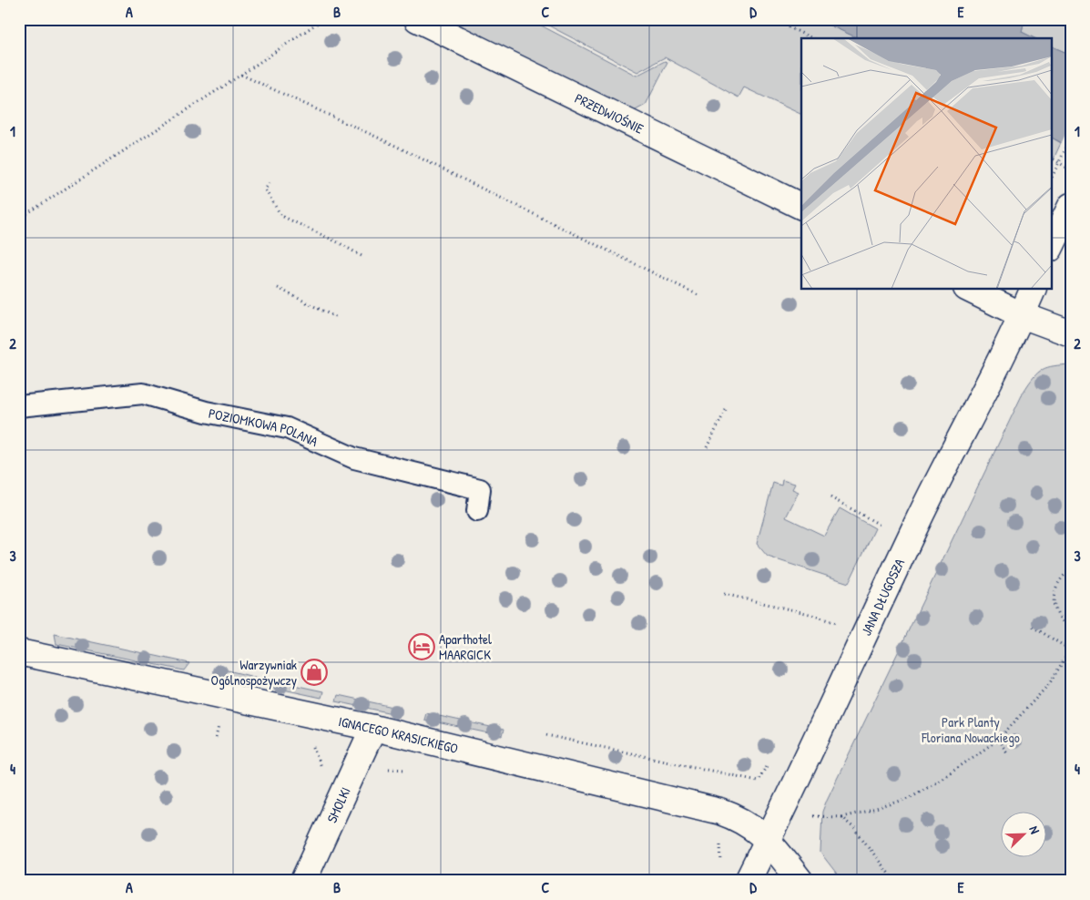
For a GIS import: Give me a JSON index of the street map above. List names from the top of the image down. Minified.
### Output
{"streets":{"street":["PRZEDWIOŚNIE","JANA DŁUGOSZA","IGNACEGO KRASICKIEGO","SMOLKI"],"lane":["POZIOMKOWA POLANA"]},"crossings":[["JANA DŁUGOSZA","IGNACEGO KRASICKIEGO"],["IGNACEGO KRASICKIEGO","SMOLKI"]],"parks":["Park Planty Floriana Nowackiego"],"places":{"hotel":["Aparthotel MAARGICK"],"shop":["Warzywniak Ogólnospożywczy"]},"north":"top right","grid":{"columns":["A","B","C","D","E"],"rows":["1","2","3","4"]}}
